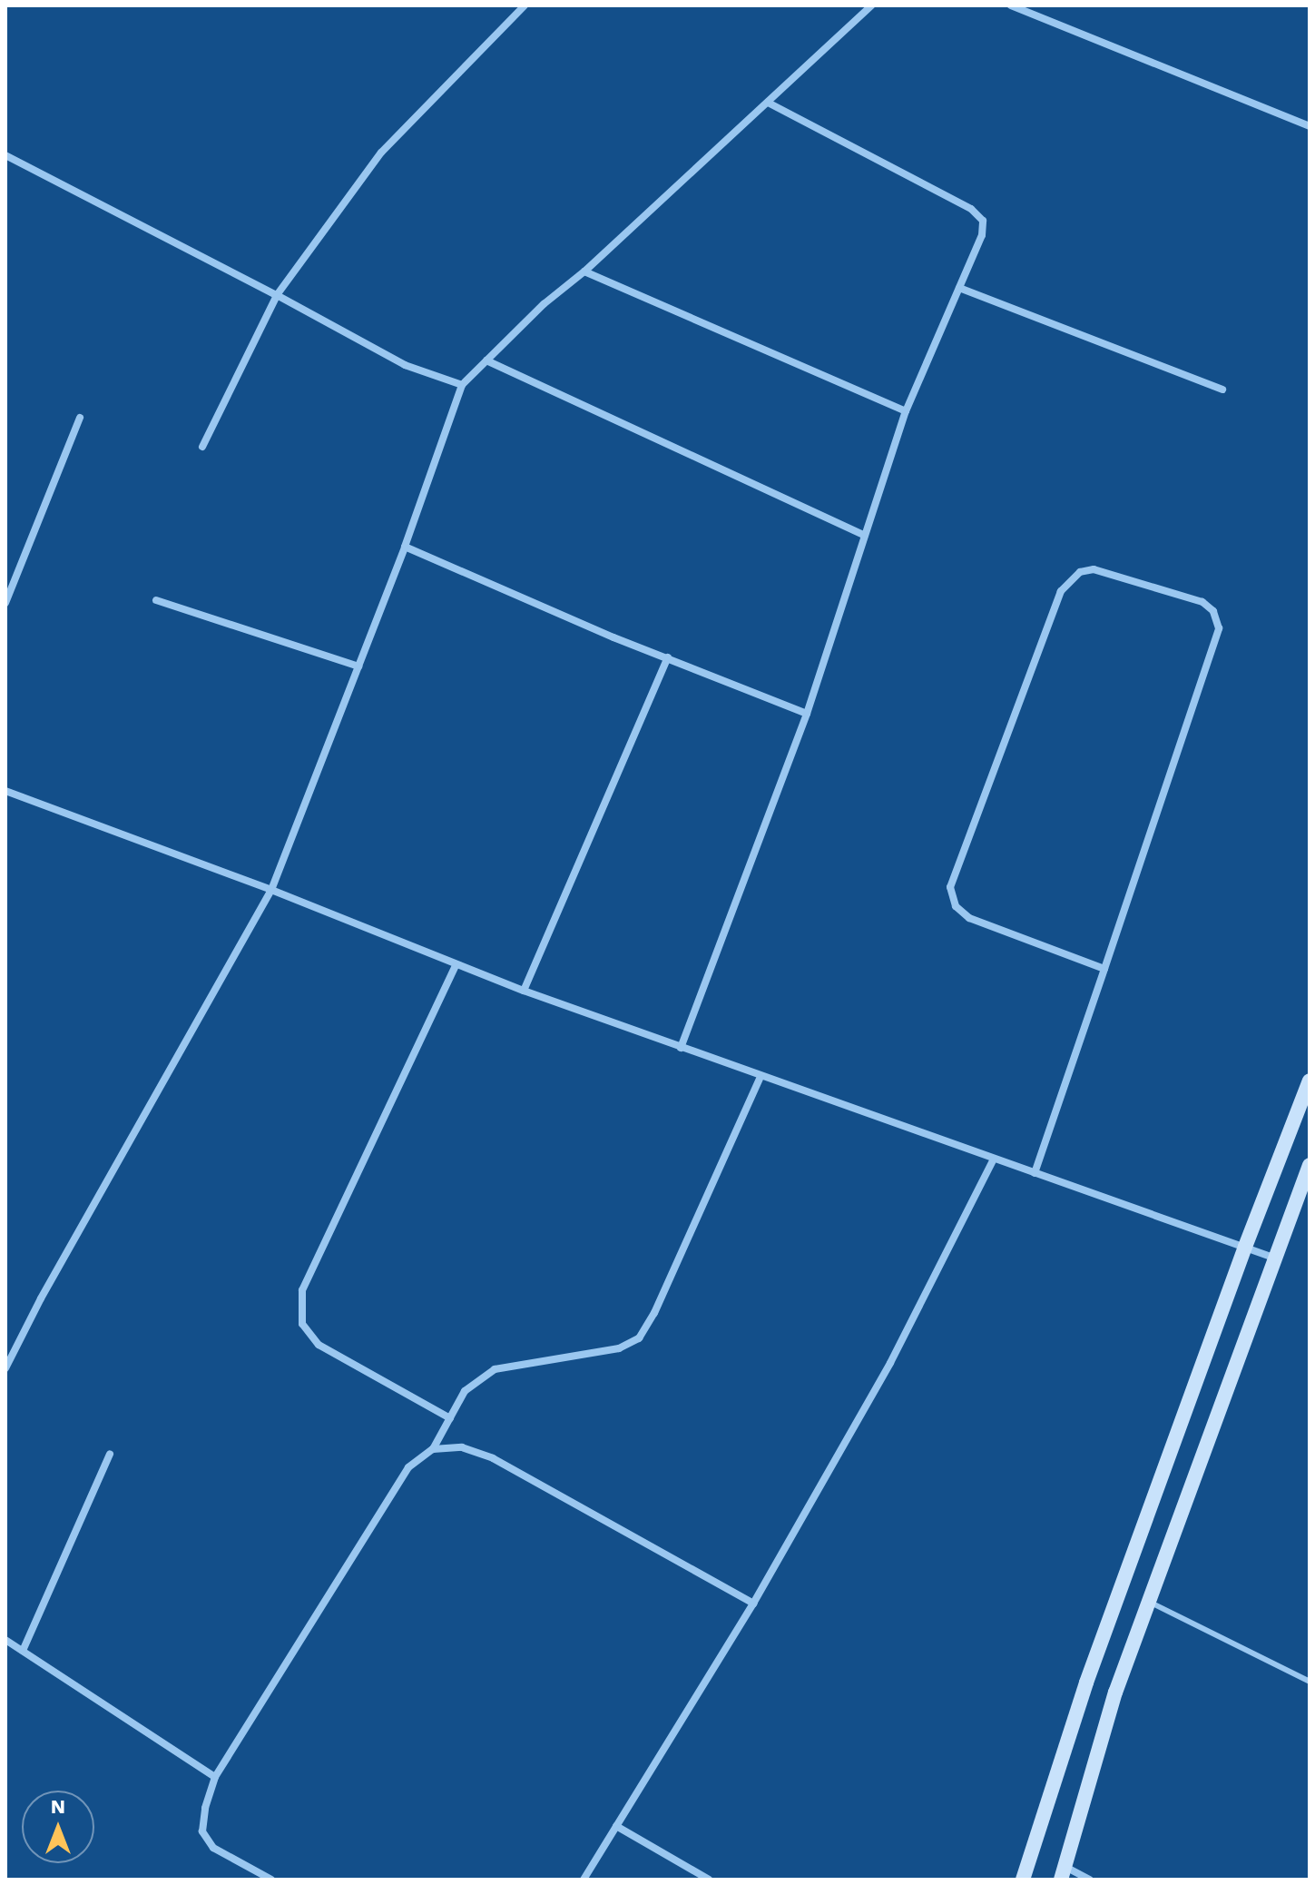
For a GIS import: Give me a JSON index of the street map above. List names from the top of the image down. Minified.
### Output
{"north":"top"}
